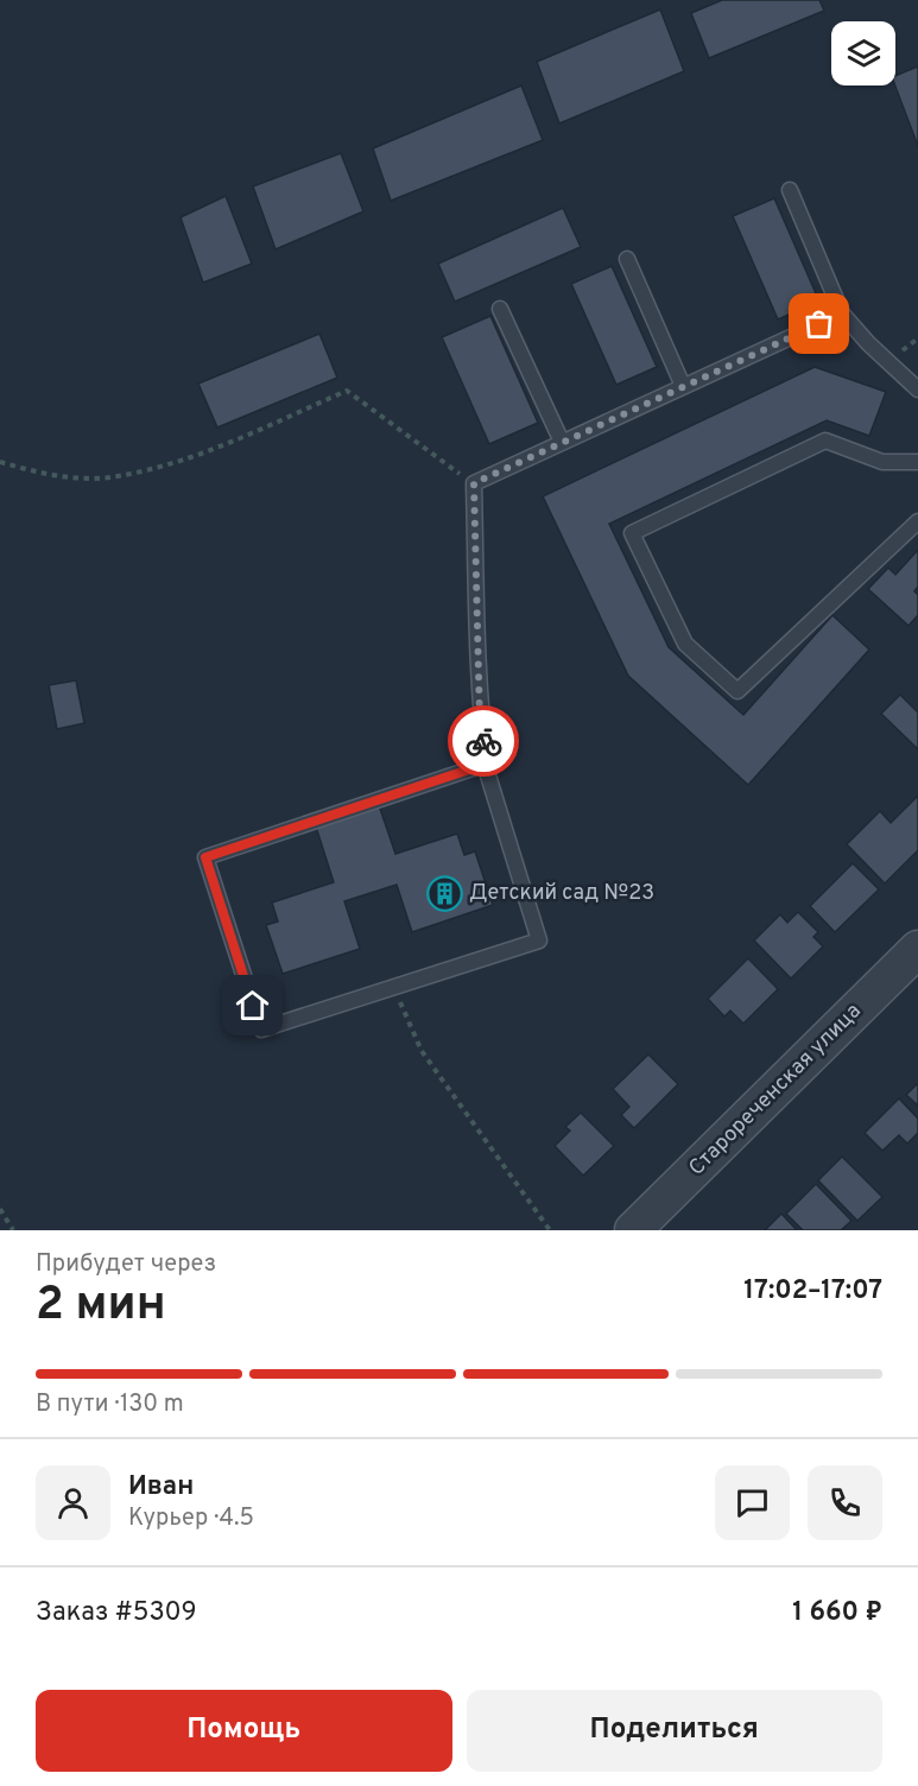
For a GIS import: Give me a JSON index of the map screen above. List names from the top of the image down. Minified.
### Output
{"streets":{"street":["Старореченская улица"]},"places":{"building":["Детский сад №23"]},"page":{"heading":["2 мин","Прибудет через","17:02–17:07"],"panel":["Иван","Курьер · 4.5","Заказ #5309","1 660 ₽"],"bar":"В пути · 130 m","buttons":["Помощь","Поделиться"]}}
